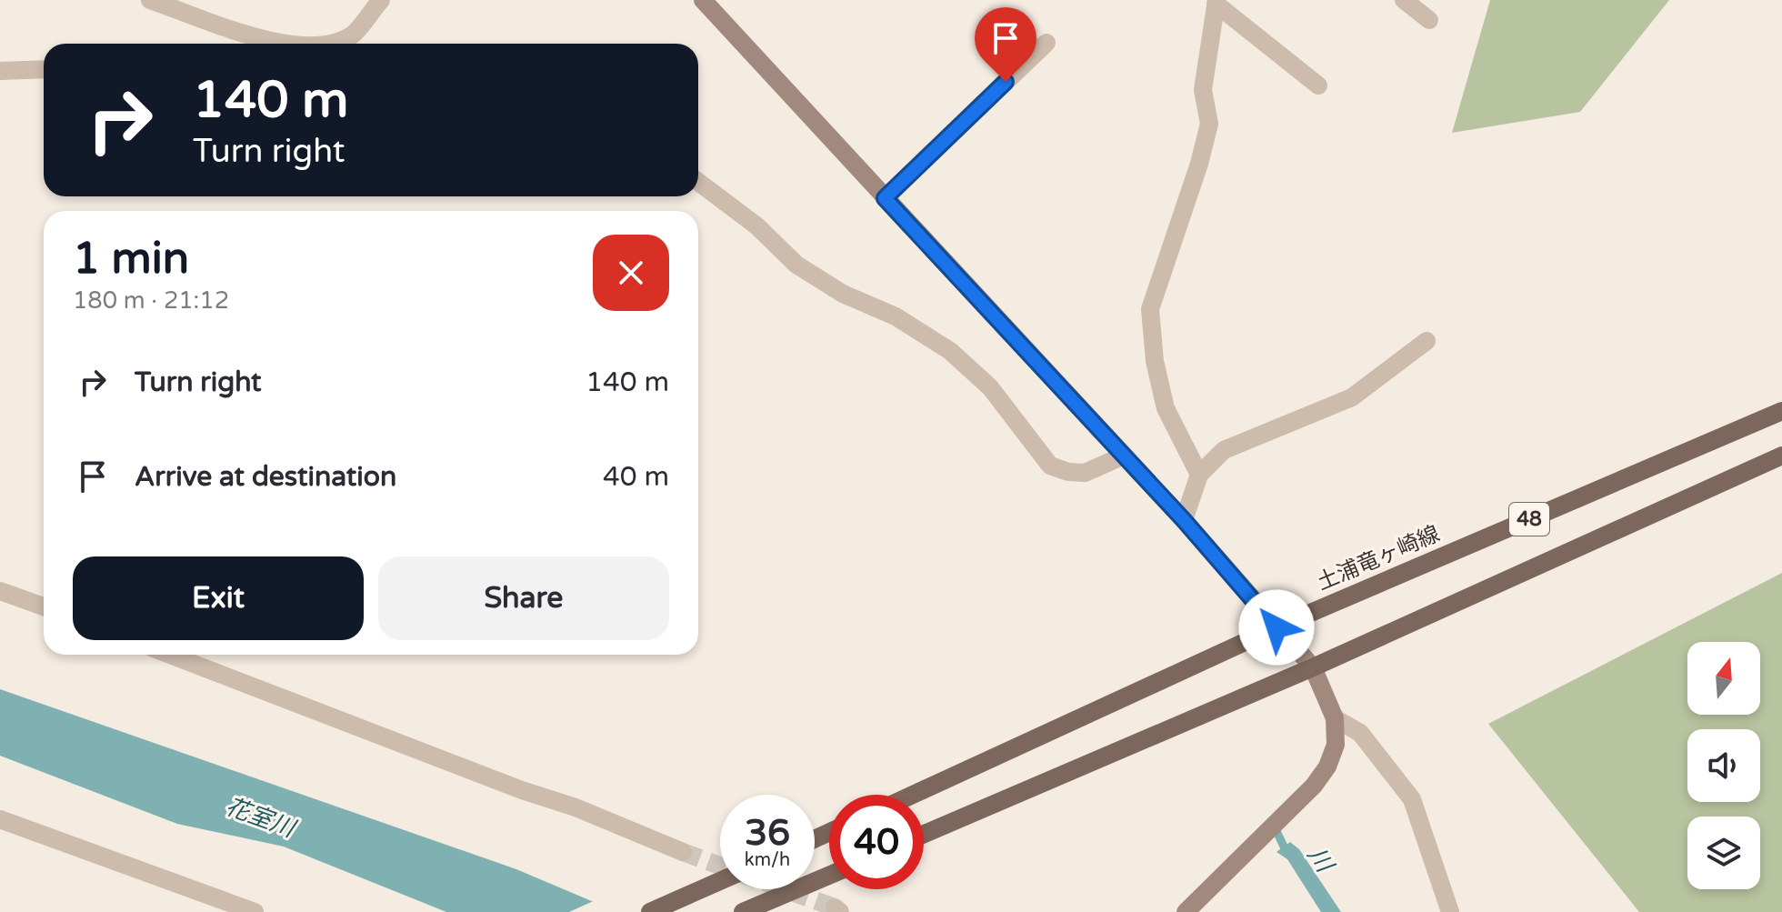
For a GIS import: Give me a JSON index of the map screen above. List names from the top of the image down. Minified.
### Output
{"streets":{"main road":["48","土浦竜ヶ崎線"]},"water":["花室川","川"],"north":"top","page":{"turn":["140 m","Turn right"],"heading":["1 min","180 m · 21:12"],"list":[{"name":"Turn right","value":"140 m"},{"name":"Arrive at destination","value":"40 m"}],"buttons":["Exit","Share"],"speed":"36 km/h","limit":"40"}}
